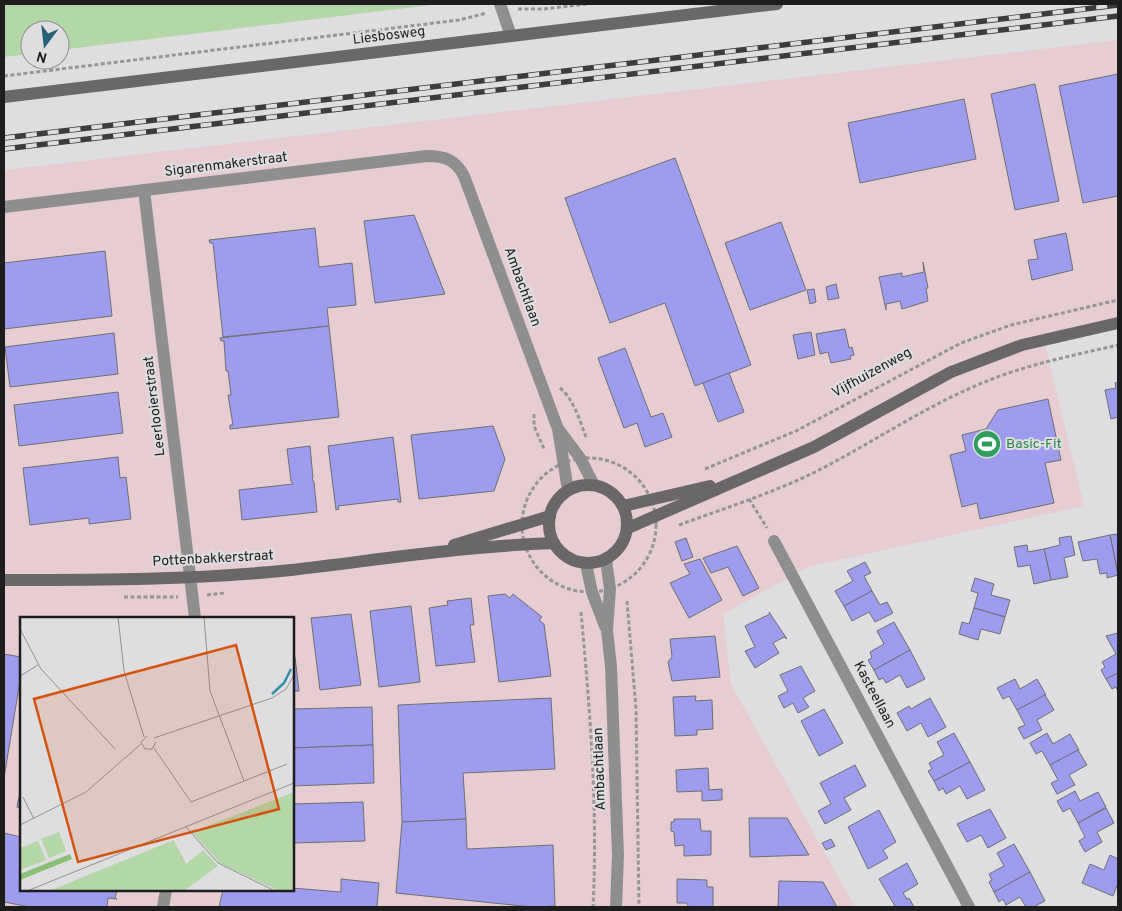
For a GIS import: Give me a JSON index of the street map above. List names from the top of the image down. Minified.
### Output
{"streets":{"street":["Liesbosweg","Sigarenmakerstraat","Ambachtlaan","Leerlooierstraat","Pottenbakkerstraat","Kasteellaan"],"path":["Vijfhuizenweg"]},"crossings":[["Sigarenmakerstraat","Ambachtlaan"],["Sigarenmakerstraat","Leerlooierstraat"],["Ambachtlaan","Pottenbakkerstraat"],["Leerlooierstraat","Pottenbakkerstraat"]],"places":{"sports":["Basic-Fit"]},"north":"bottom"}
